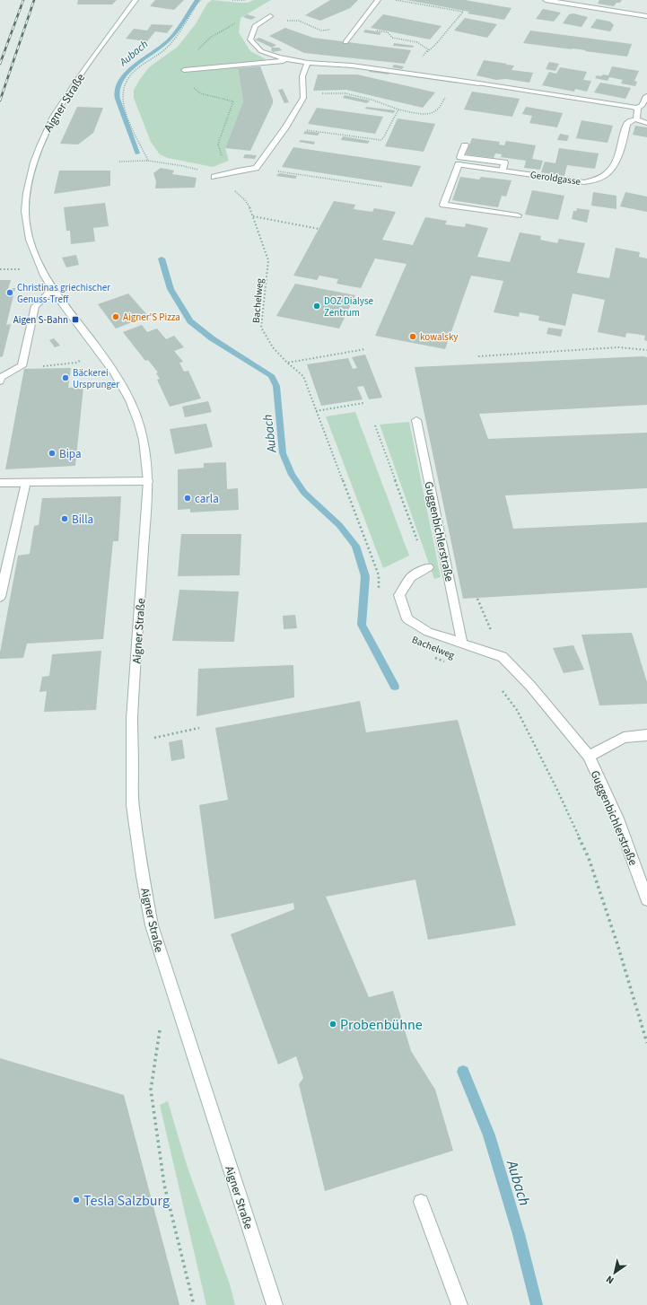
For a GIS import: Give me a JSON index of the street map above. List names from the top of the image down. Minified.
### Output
{"streets":{"main road":["Aigner Straße","Geroldgasse","Guggenbichlerstraße"],"path":["Bachelweg"]},"water":["Aubach"],"places":{"other":["Christinas griechischer Genuss-Treff","DOZ Dialyse Zentrum","Aigner'S Pizza","kowalsky","Bäckerei Ursprunger","Bipa","carla","Billa","Probenbühne","Tesla Salzburg"],"transit":["Aigen S-Bahn"]},"north":"bottom left"}
